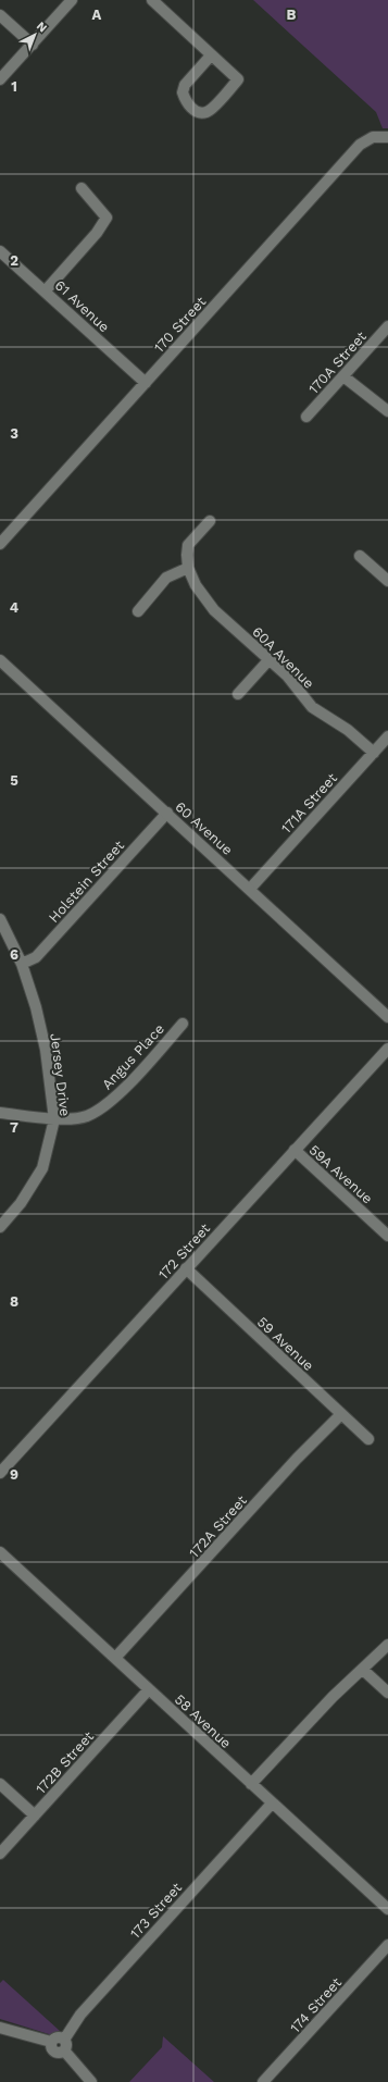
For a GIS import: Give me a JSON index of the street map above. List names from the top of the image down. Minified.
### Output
{"streets":{"street":["61 Avenue","170 Street","170A Street","60A Avenue","171A Street","60 Avenue","Holstein Street","Angus Place","Jersey Drive","59A Avenue","172 Street","59 Avenue","172A Street","58 Avenue","172B Street","173 Street","174 Street"]},"crossings":[["61 Avenue","170 Street"],["60A Avenue","171A Street"],["171A Street","60 Avenue"],["60 Avenue","Holstein Street"],["Holstein Street","Jersey Drive"],["Angus Place","Jersey Drive"],["59A Avenue","172 Street"],["172 Street","59 Avenue"],["59 Avenue","172A Street"],["172A Street","58 Avenue"],["58 Avenue","172B Street"],["58 Avenue","173 Street"]],"north":"top right","grid":{"columns":["A","B"],"rows":["1","2","3","4","5","6","7","8","9"]}}
